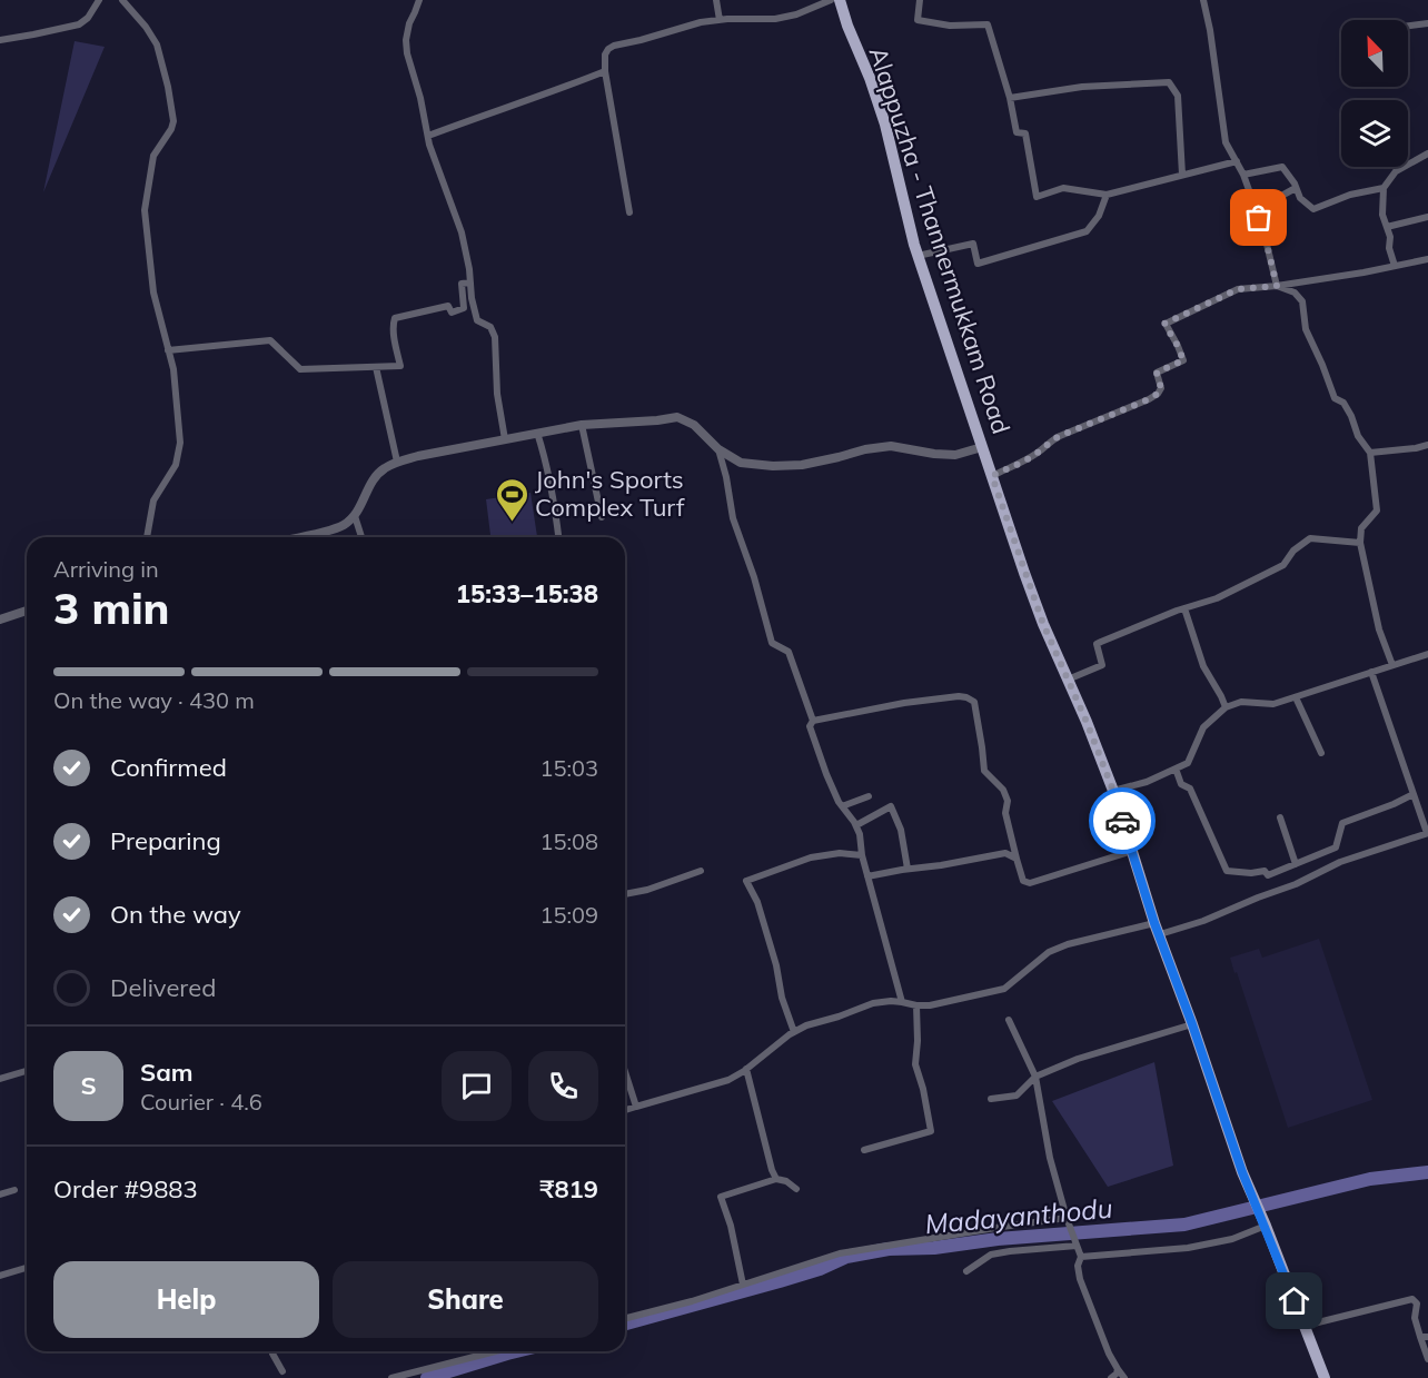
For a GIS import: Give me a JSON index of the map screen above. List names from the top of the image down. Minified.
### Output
{"streets":{"main road":["Alappuzha - Thannermukkam Road"]},"water":["Madayanthodu"],"places":{"sports":["John's Sports Complex Turf"]},"north":"top left","page":{"heading":["3 min","Arriving in","15:33–15:38"],"panel":["Sam","Courier · 4.6","Order #9883","₹819"],"bar":"On the way · 430 m","list":[["Confirmed","15:03"],["Preparing","15:08"],["On the way","15:09"],"Delivered"],"round":"S","buttons":["Help","Share"]}}
